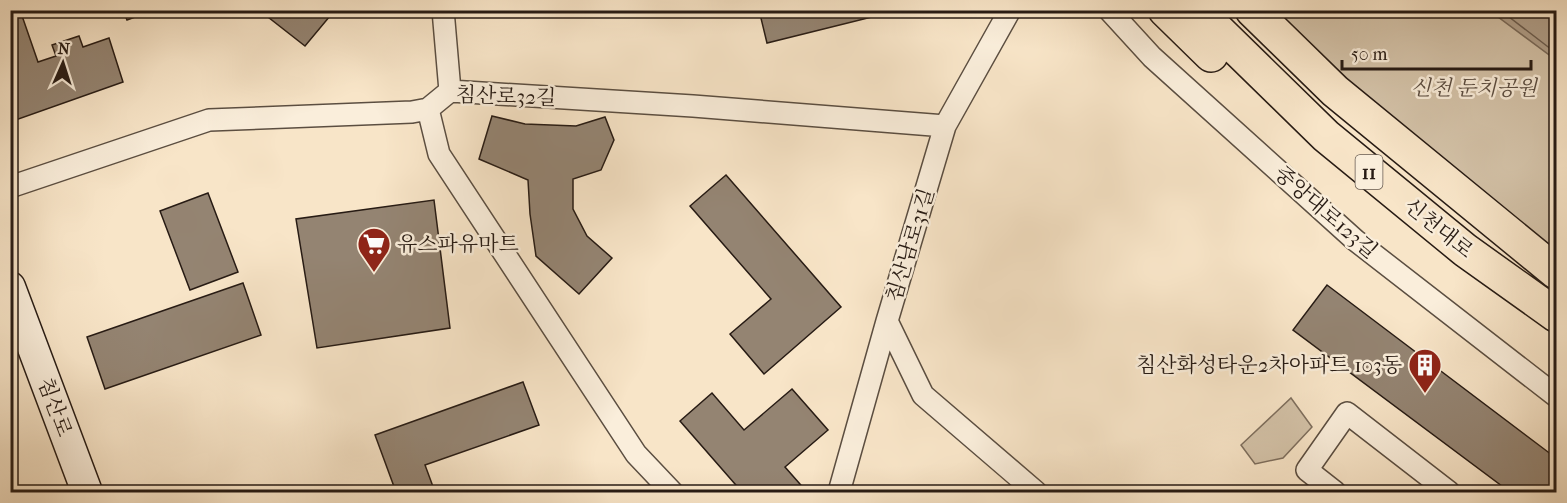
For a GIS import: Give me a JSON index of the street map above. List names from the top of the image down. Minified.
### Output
{"streets":{"highway":["11","신천대로"],"main road":["침산로"],"street":["침산로32길","중앙대로123길","침산남로31길"]},"crossings":[["침산로32길","침산남로31길"]],"parks":["신천 둔치공원"],"places":{"supermarket":["유스파유마트"],"building":["침산화성타운2차아파트 103동"]},"scale_bar":"50 m","north":"top"}
